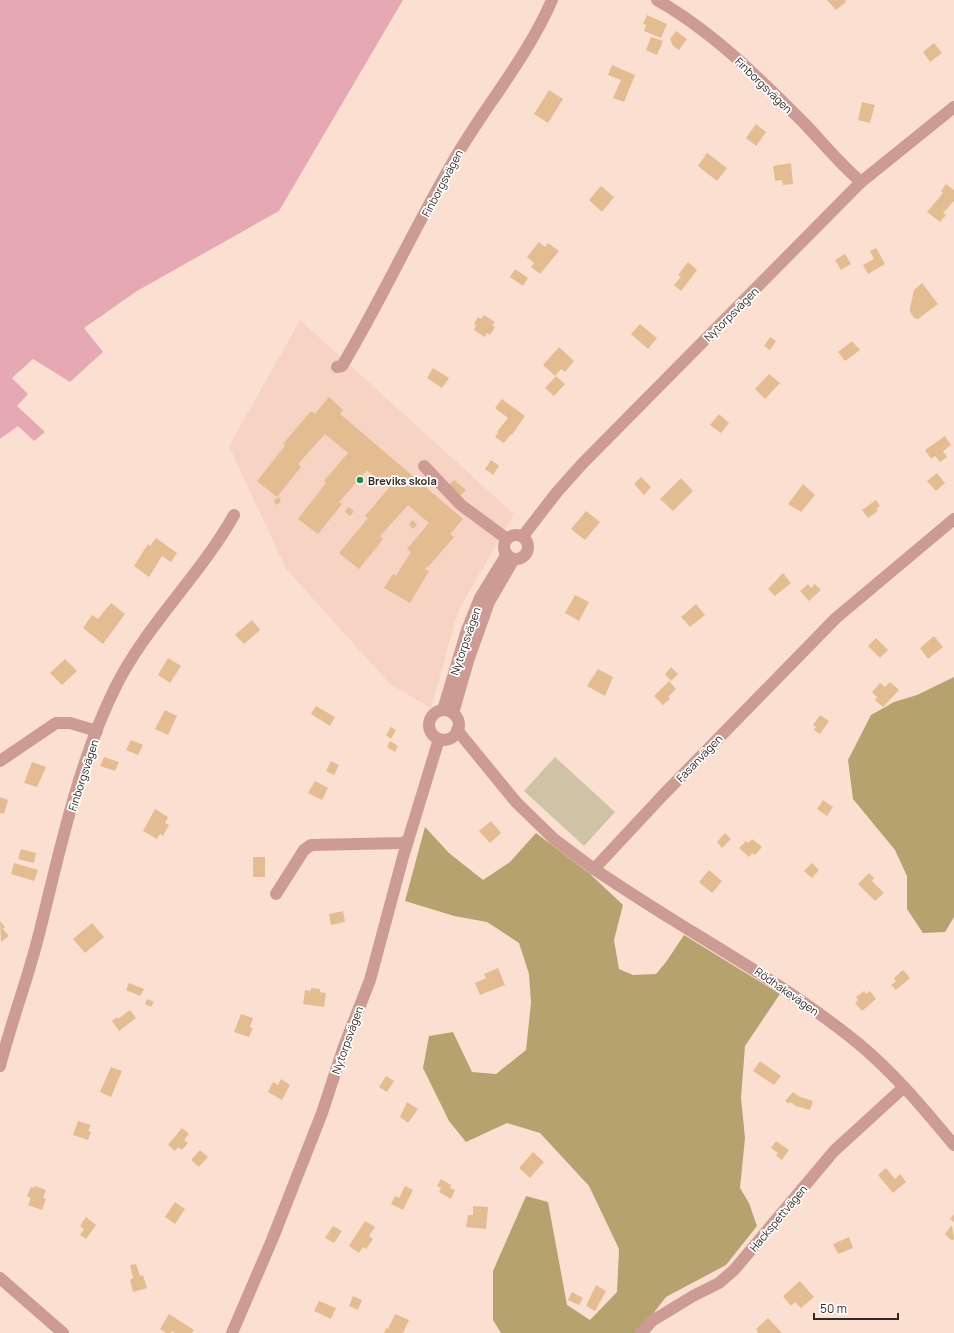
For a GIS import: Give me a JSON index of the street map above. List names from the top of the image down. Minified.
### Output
{"streets":{"street":["Finborgsvägen","Nytorpsvägen","Fasanvägen","Rödhakevägen","Hackspettvägen"]},"crossings":[["Finborgsvägen","Nytorpsvägen"],["Fasanvägen","Rödhakevägen"],["Rödhakevägen","Hackspettvägen"]],"places":["Breviks skola"],"scale_bar":"50 m"}
